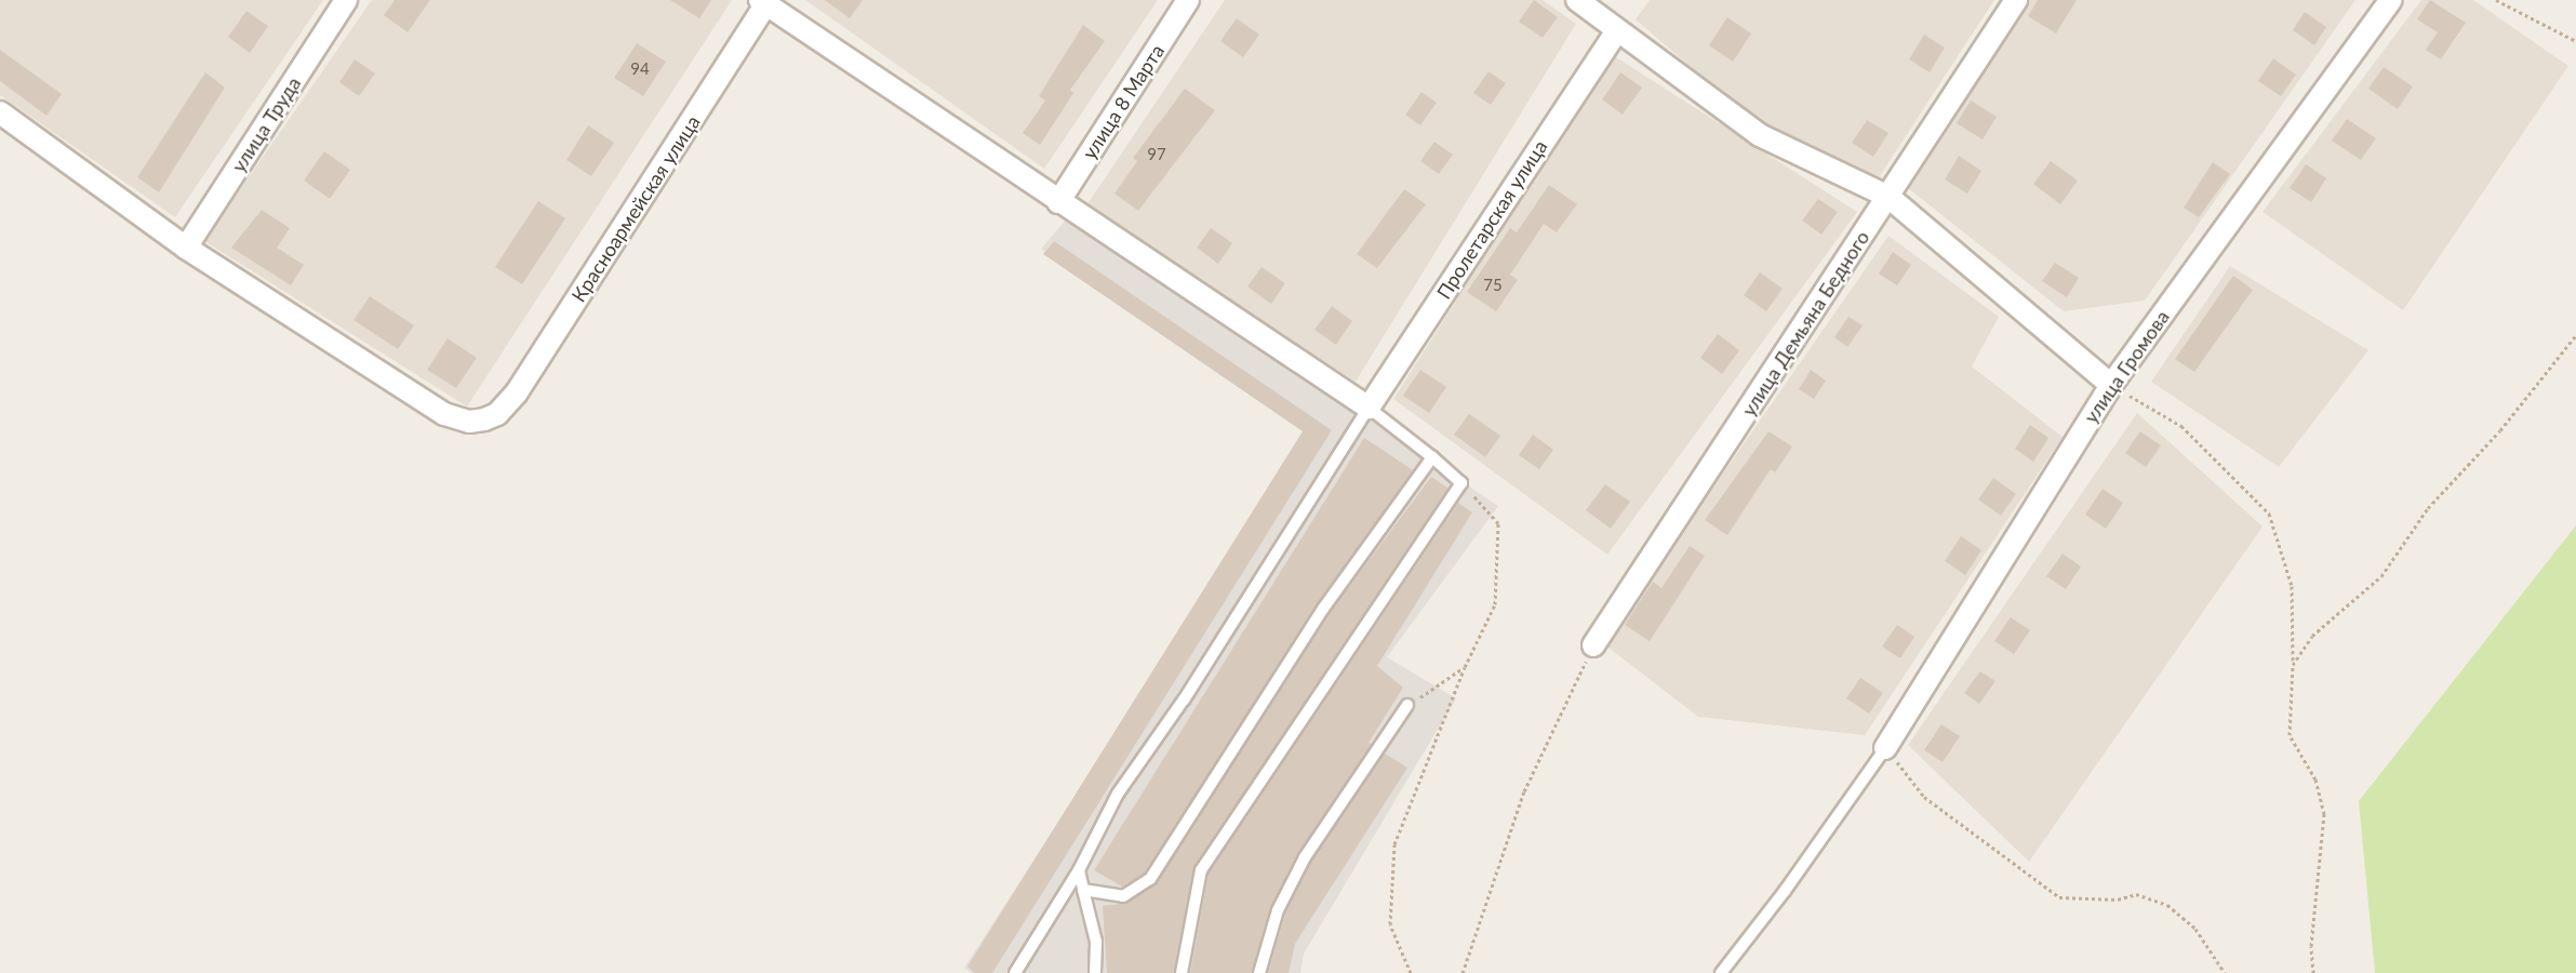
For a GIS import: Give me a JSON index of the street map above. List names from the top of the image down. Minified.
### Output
{"streets":{"street":["улица 8 Марта","улица Труда","Красноармейская улица","Пролетарская улица","улица Демьяна Бедного","улица Громова"]},"crossings":[["улица Труда","Красноармейская улица"]],"house_numbers":["94","97","75"]}
